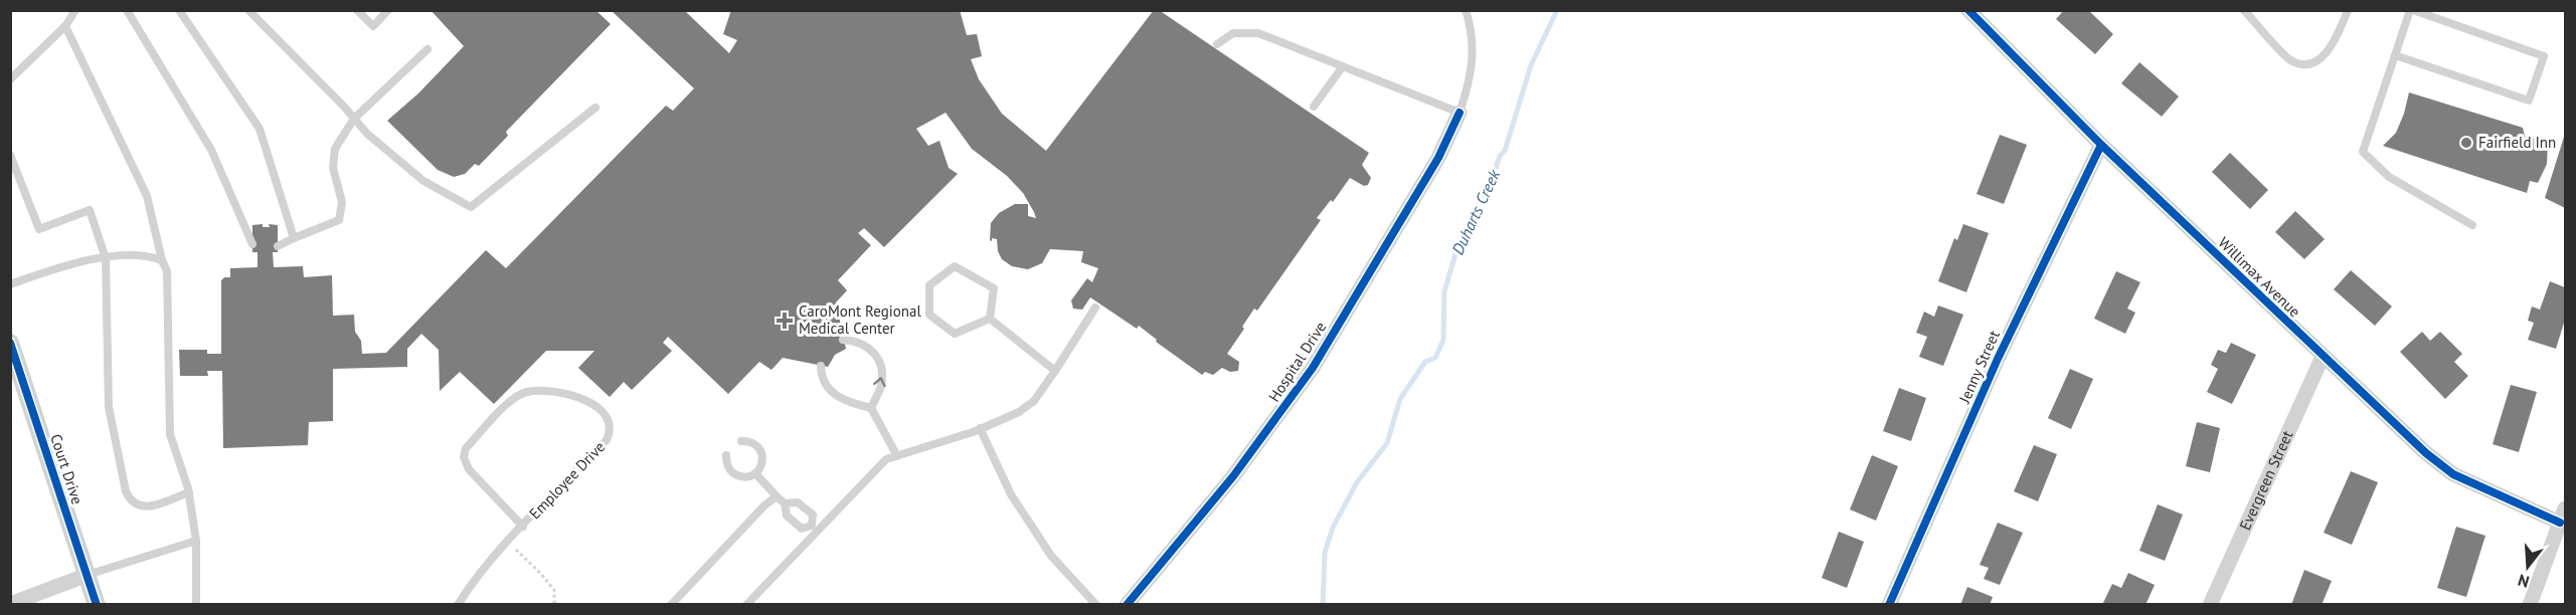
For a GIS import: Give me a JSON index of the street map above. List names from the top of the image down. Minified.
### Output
{"streets":{"street":["Willimax Avenue","Hospital Drive","Jenny Street","Court Drive","Evergreen Street"],"lane":["Employee Drive"]},"crossings":[["Willimax Avenue","Jenny Street"],["Willimax Avenue","Evergreen Street"]],"water":["Duharts Creek"],"places":{"other":["Fairfield Inn"],"health":["CaroMont Regional Medical Center"]},"north":"bottom"}
